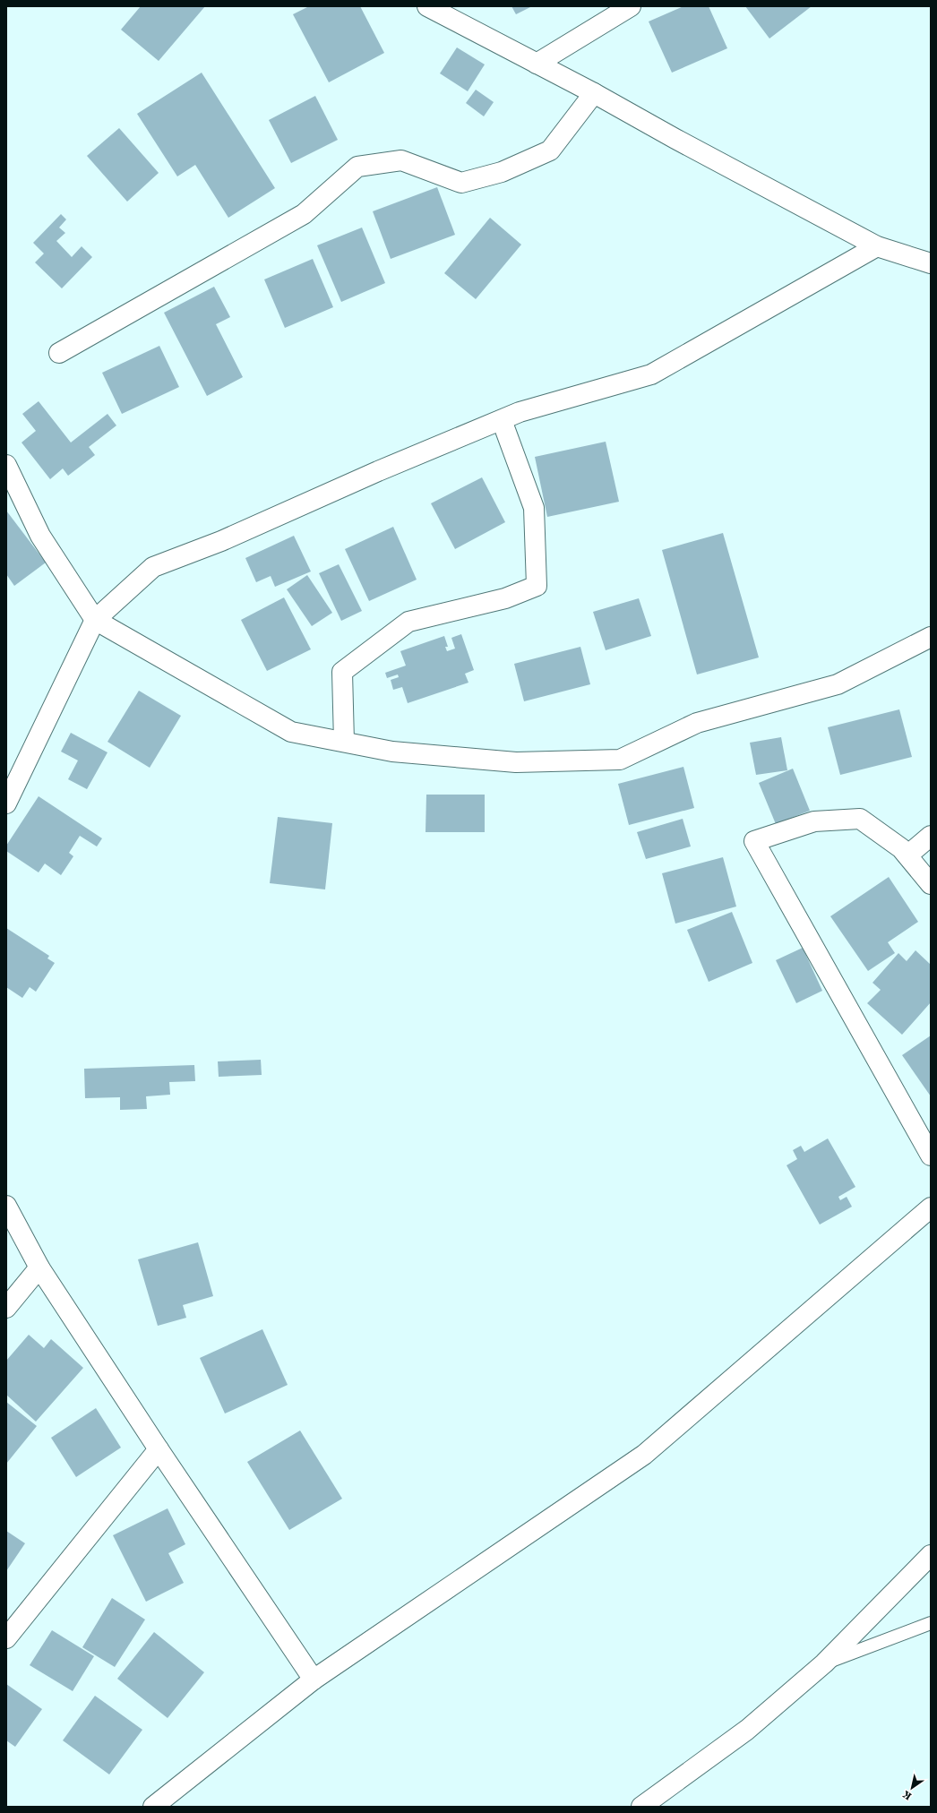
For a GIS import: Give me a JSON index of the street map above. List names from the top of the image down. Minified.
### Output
{"north":"bottom left"}
